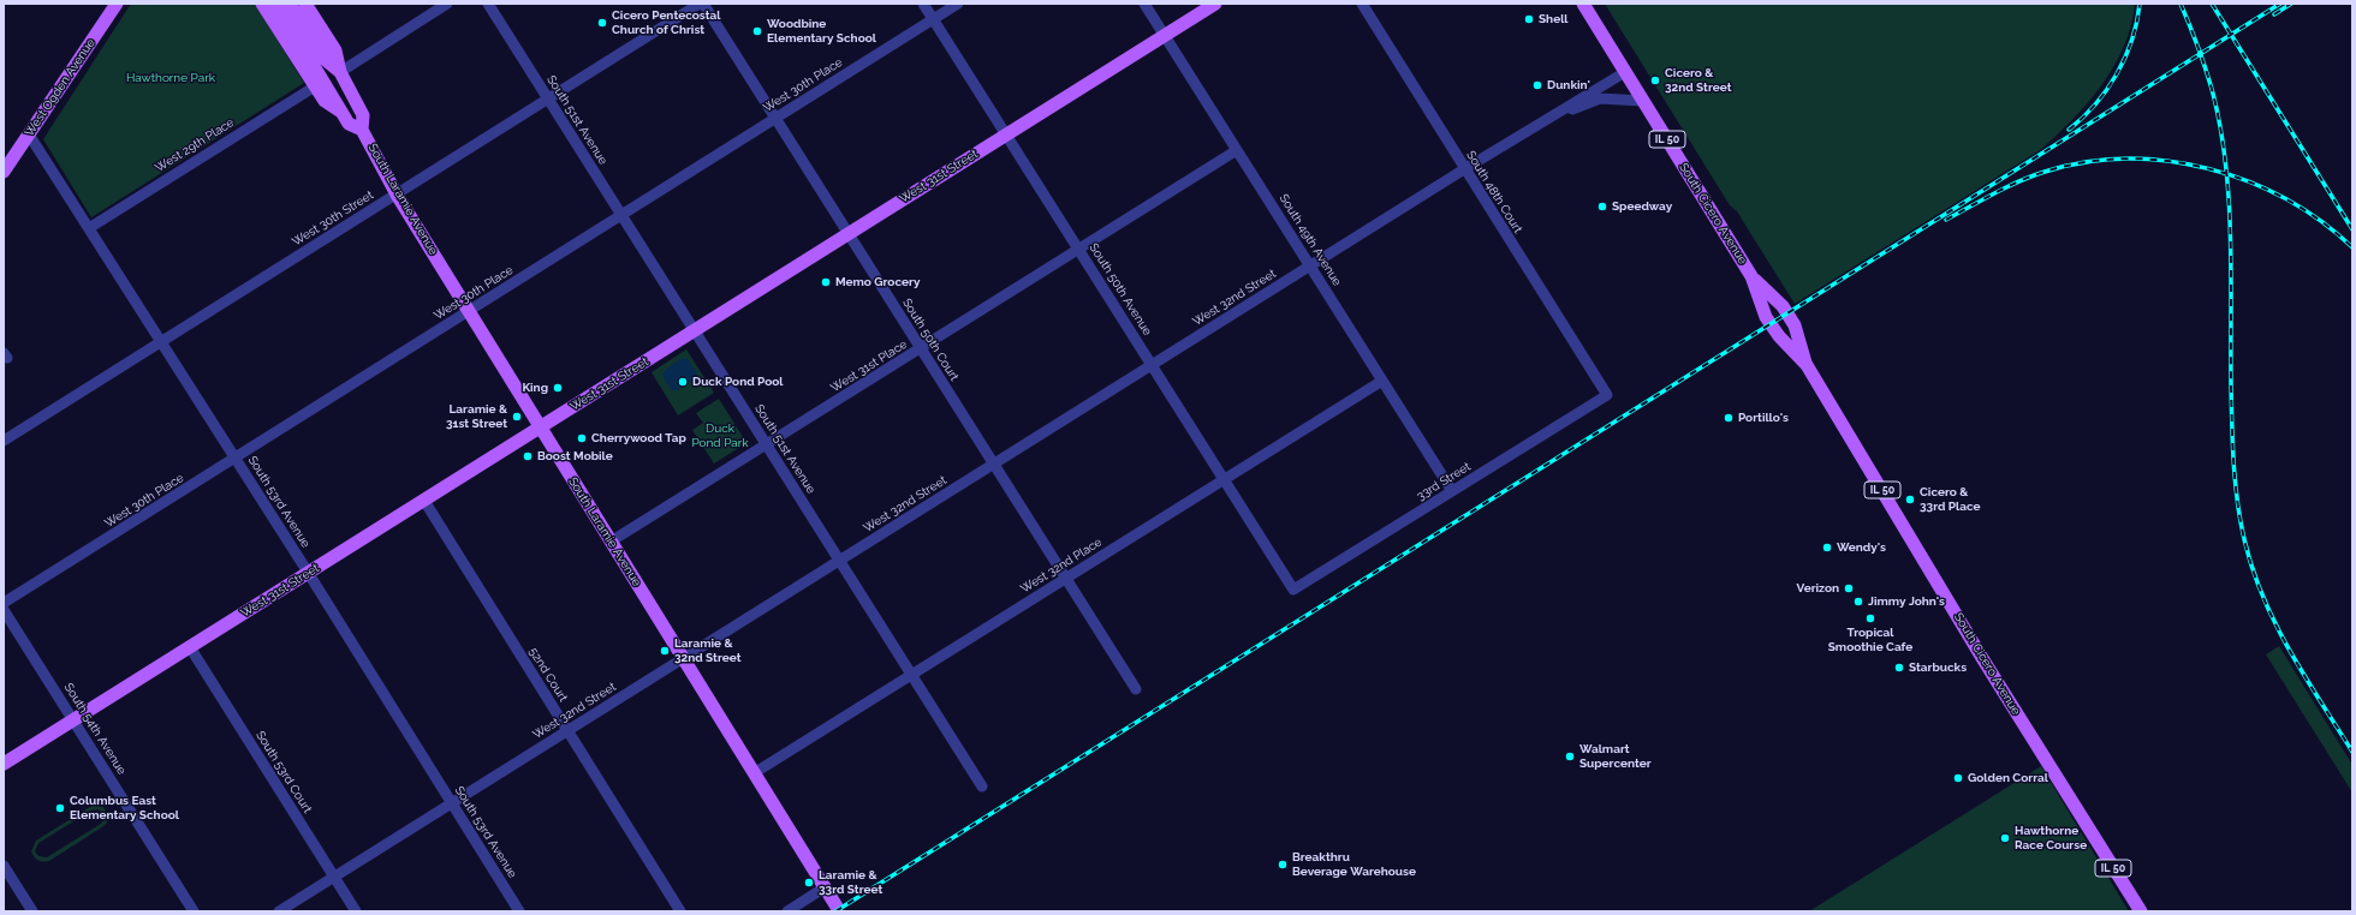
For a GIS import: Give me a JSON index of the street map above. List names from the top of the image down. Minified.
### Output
{"streets":{"main road":["West Ogden Avenue","IL 50","West 31st Street","South Laramie Avenue","South Cicero Avenue"],"street":["West 30th Place","South 51st Avenue","West 29th Place","South 48th Court","West 30th Street","South 49th Avenue","South 50th Avenue","West 32nd Street","South 50th Court","West 31st Place","33rd Street","South 53rd Avenue","West 32nd Place","52nd Court","South 54th Avenue","South 53rd Court"]},"crossings":[["West 30th Place","South 51st Avenue"],["West 30th Place","South Laramie Avenue"],["West 30th Place","South 50th Avenue"],["West 30th Place","South 50th Court"],["West 30th Place","South 53rd Avenue"],["West Ogden Avenue","South 53rd Avenue"],["South 51st Avenue","West 31st Street"],["South 51st Avenue","West 30th Street"],["South 51st Avenue","West 32nd Street"],["South 51st Avenue","West 31st Place"],["South 51st Avenue","West 32nd Place"],["West 29th Place","South 53rd Avenue"],["West 31st Street","South Laramie Avenue"],["West 31st Street","South 49th Avenue"],["West 31st Street","South 50th Avenue"],["West 31st Street","South 50th Court"],["West 31st Street","South 53rd Avenue"],["West 31st Street","52nd Court"],["West 31st Street","South 54th Avenue"],["West 31st Street","South 53rd Court"],["South 48th Court","West 32nd Street"],["South 48th Court","33rd Street"],["South Laramie Avenue","West 30th Street"],["South Laramie Avenue","West 32nd Street"],["South Laramie Avenue","West 31st Place"],["South Laramie Avenue","West 32nd Place"],["South Cicero Avenue","West 32nd Street"],["West 30th Street","South 50th Court"],["West 30th Street","South 53rd Avenue"],["South 49th Avenue","West 32nd Street"],["South 49th Avenue","West 31st Place"],["South 49th Avenue","33rd Street"],["South 49th Avenue","West 32nd Place"],["South 50th Avenue","West 32nd Street"],["South 50th Avenue","West 31st Place"],["South 50th Avenue","33rd Street"],["South 50th Avenue","West 32nd Place"],["West 32nd Street","South 50th Court"],["West 32nd Street","South 53rd Avenue"],["West 32nd Street","52nd Court"],["West 32nd Street","South 53rd Court"],["South 50th Court","West 31st Place"],["South 50th Court","West 32nd Place"]],"parks":["Hawthorne Park","Duck Pond Park"],"places":["Shell","Cicero Pentecostal Church of Christ","Woodbine Elementary School","Cicero & 32nd Street","Dunkin'","Speedway","Memo Grocery","Duck Pond Pool","King","Laramie & 31st Street","Portillo's","Cherrywood Tap","Boost Mobile","Cicero & 33rd Place","Wendy's","Verizon","Jimmy John's","Tropical Smoothie Cafe","Laramie & 32nd Street","Starbucks","Walmart Supercenter","Golden Corral","Columbus East Elementary School","Hawthorne Race Course","Breakthru Beverage Warehouse","Laramie & 33rd Street"]}
